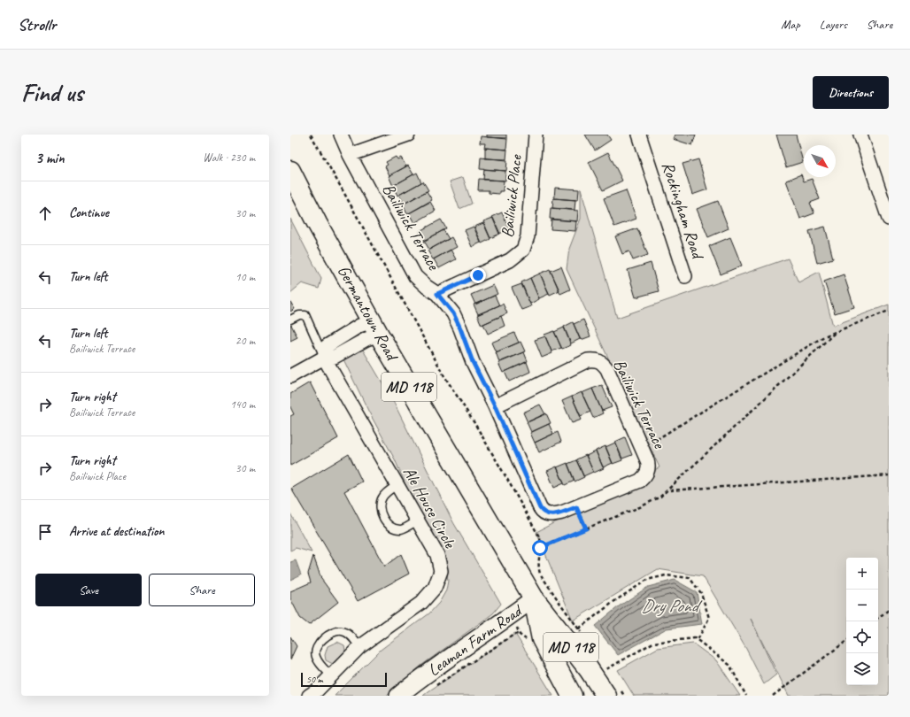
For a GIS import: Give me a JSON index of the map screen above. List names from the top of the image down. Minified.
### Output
{"streets":{"main road":["Germantown Road","MD 118"],"street":["Bailiwick Place","Rockingham Road","Bailiwick Terrace","Ale House Circle","Leaman Farm Road"]},"crossings":[["Bailiwick Place","Bailiwick Terrace"],["Germantown Road","Leaman Farm Road"]],"water":["Dry Pond"],"scale_bar":"50 m","north":"bottom right","page":{"header":"Strollr","nav":["Map","Layers","Share"],"buttons":["Directions",["Save","Share"]],"title":"Find us","heading":["3 min","Walk · 230 m"],"list":[["Continue","30 m"],["Turn left","10 m"],["Turn left","Bailiwick Terrace","20 m"],["Turn right","Bailiwick Terrace","140 m"],["Turn right","Bailiwick Place","30 m"],"Arrive at destination"],"map_buttons":["+","−"],"scale":"50 m"}}
